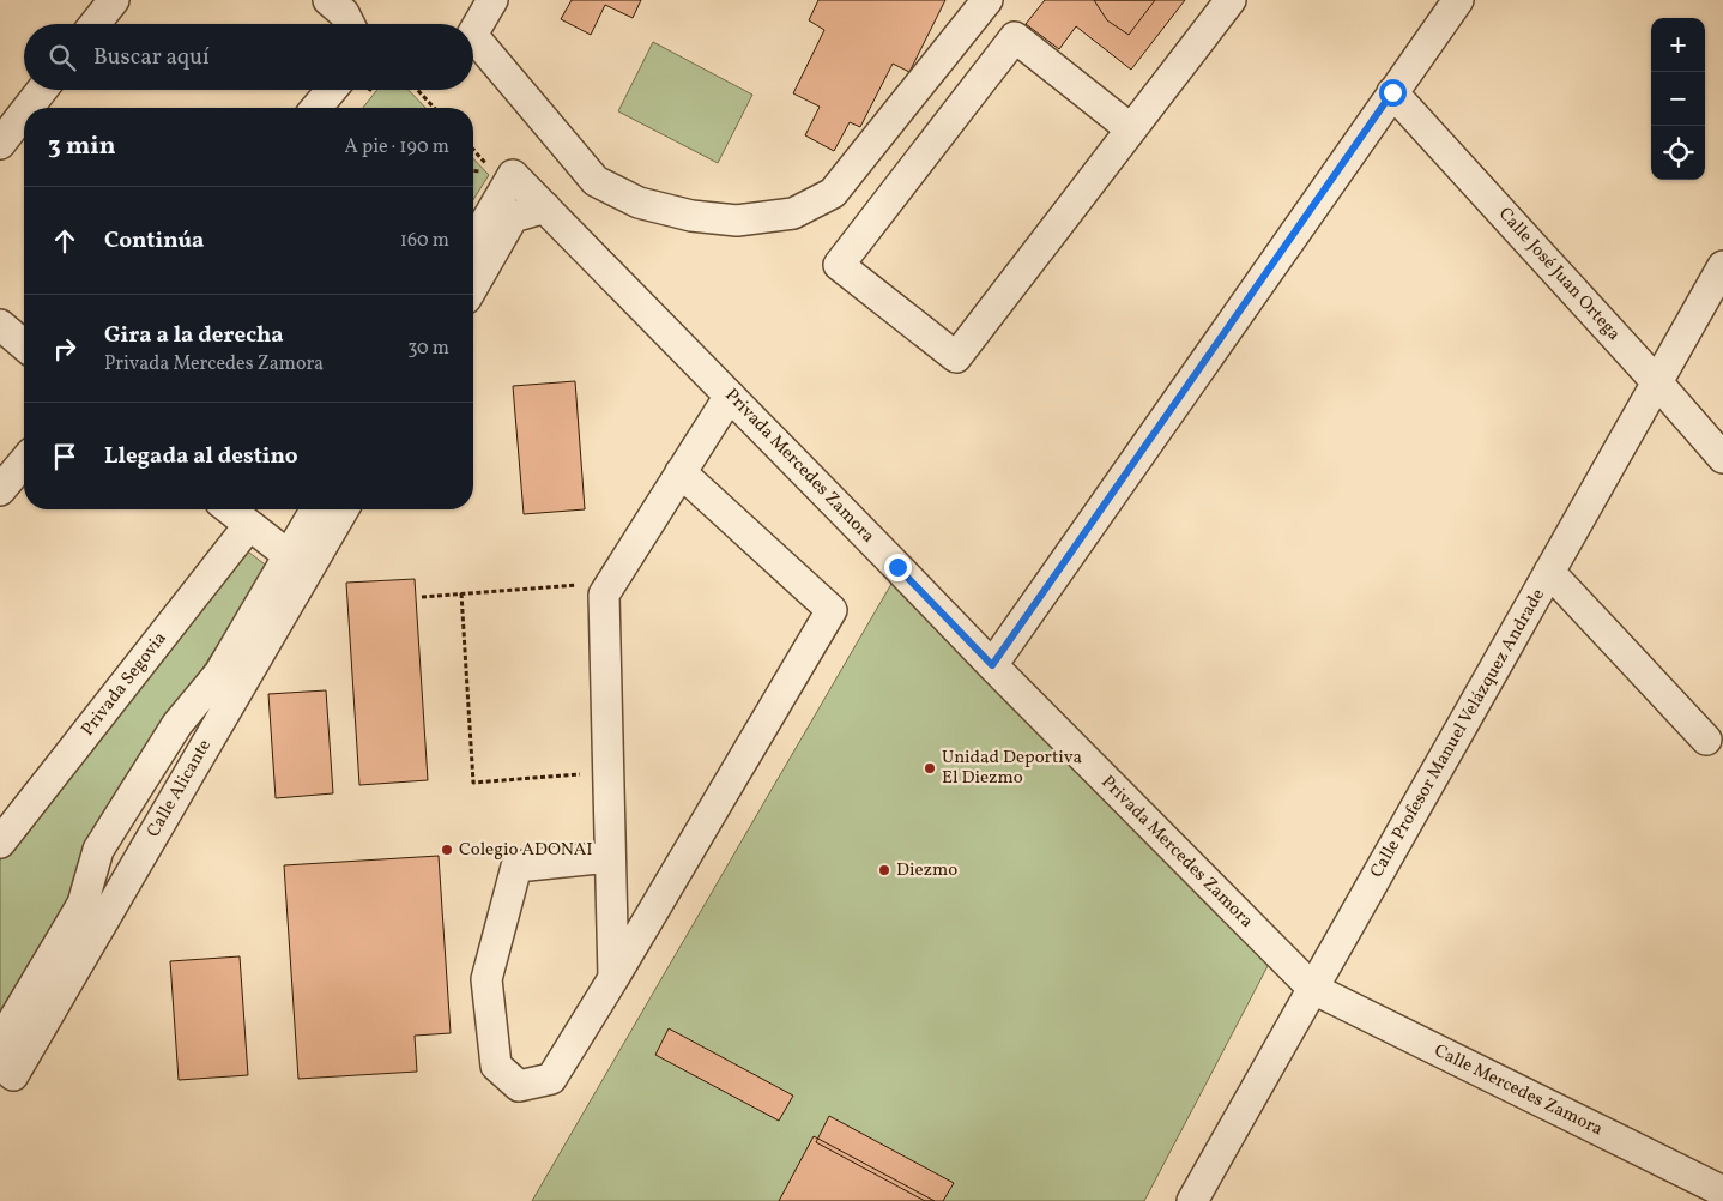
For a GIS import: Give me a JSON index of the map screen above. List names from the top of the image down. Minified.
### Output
{"streets":{"street":["Calle José Juan Ortega","Privada Mercedes Zamora","Privada Segovia","Calle Profesor Manuel Velázquez Andrade","Calle Alicante","Calle Mercedes Zamora"]},"crossings":[["Calle José Juan Ortega","Calle Profesor Manuel Velázquez Andrade"],["Privada Mercedes Zamora","Calle Profesor Manuel Velázquez Andrade"],["Privada Mercedes Zamora","Calle Mercedes Zamora"],["Calle Profesor Manuel Velázquez Andrade","Calle Mercedes Zamora"]],"places":["Unidad Deportiva El Diezmo","Colegio ADONAI","Diezmo"],"page":{"map_buttons":["+","−"],"search":"Buscar aquí","heading":["3 min","A pie · 190 m"],"list":[["Continúa","160 m"],["Gira a la derecha","Privada Mercedes Zamora","30 m"],"Llegada al destino"]}}
